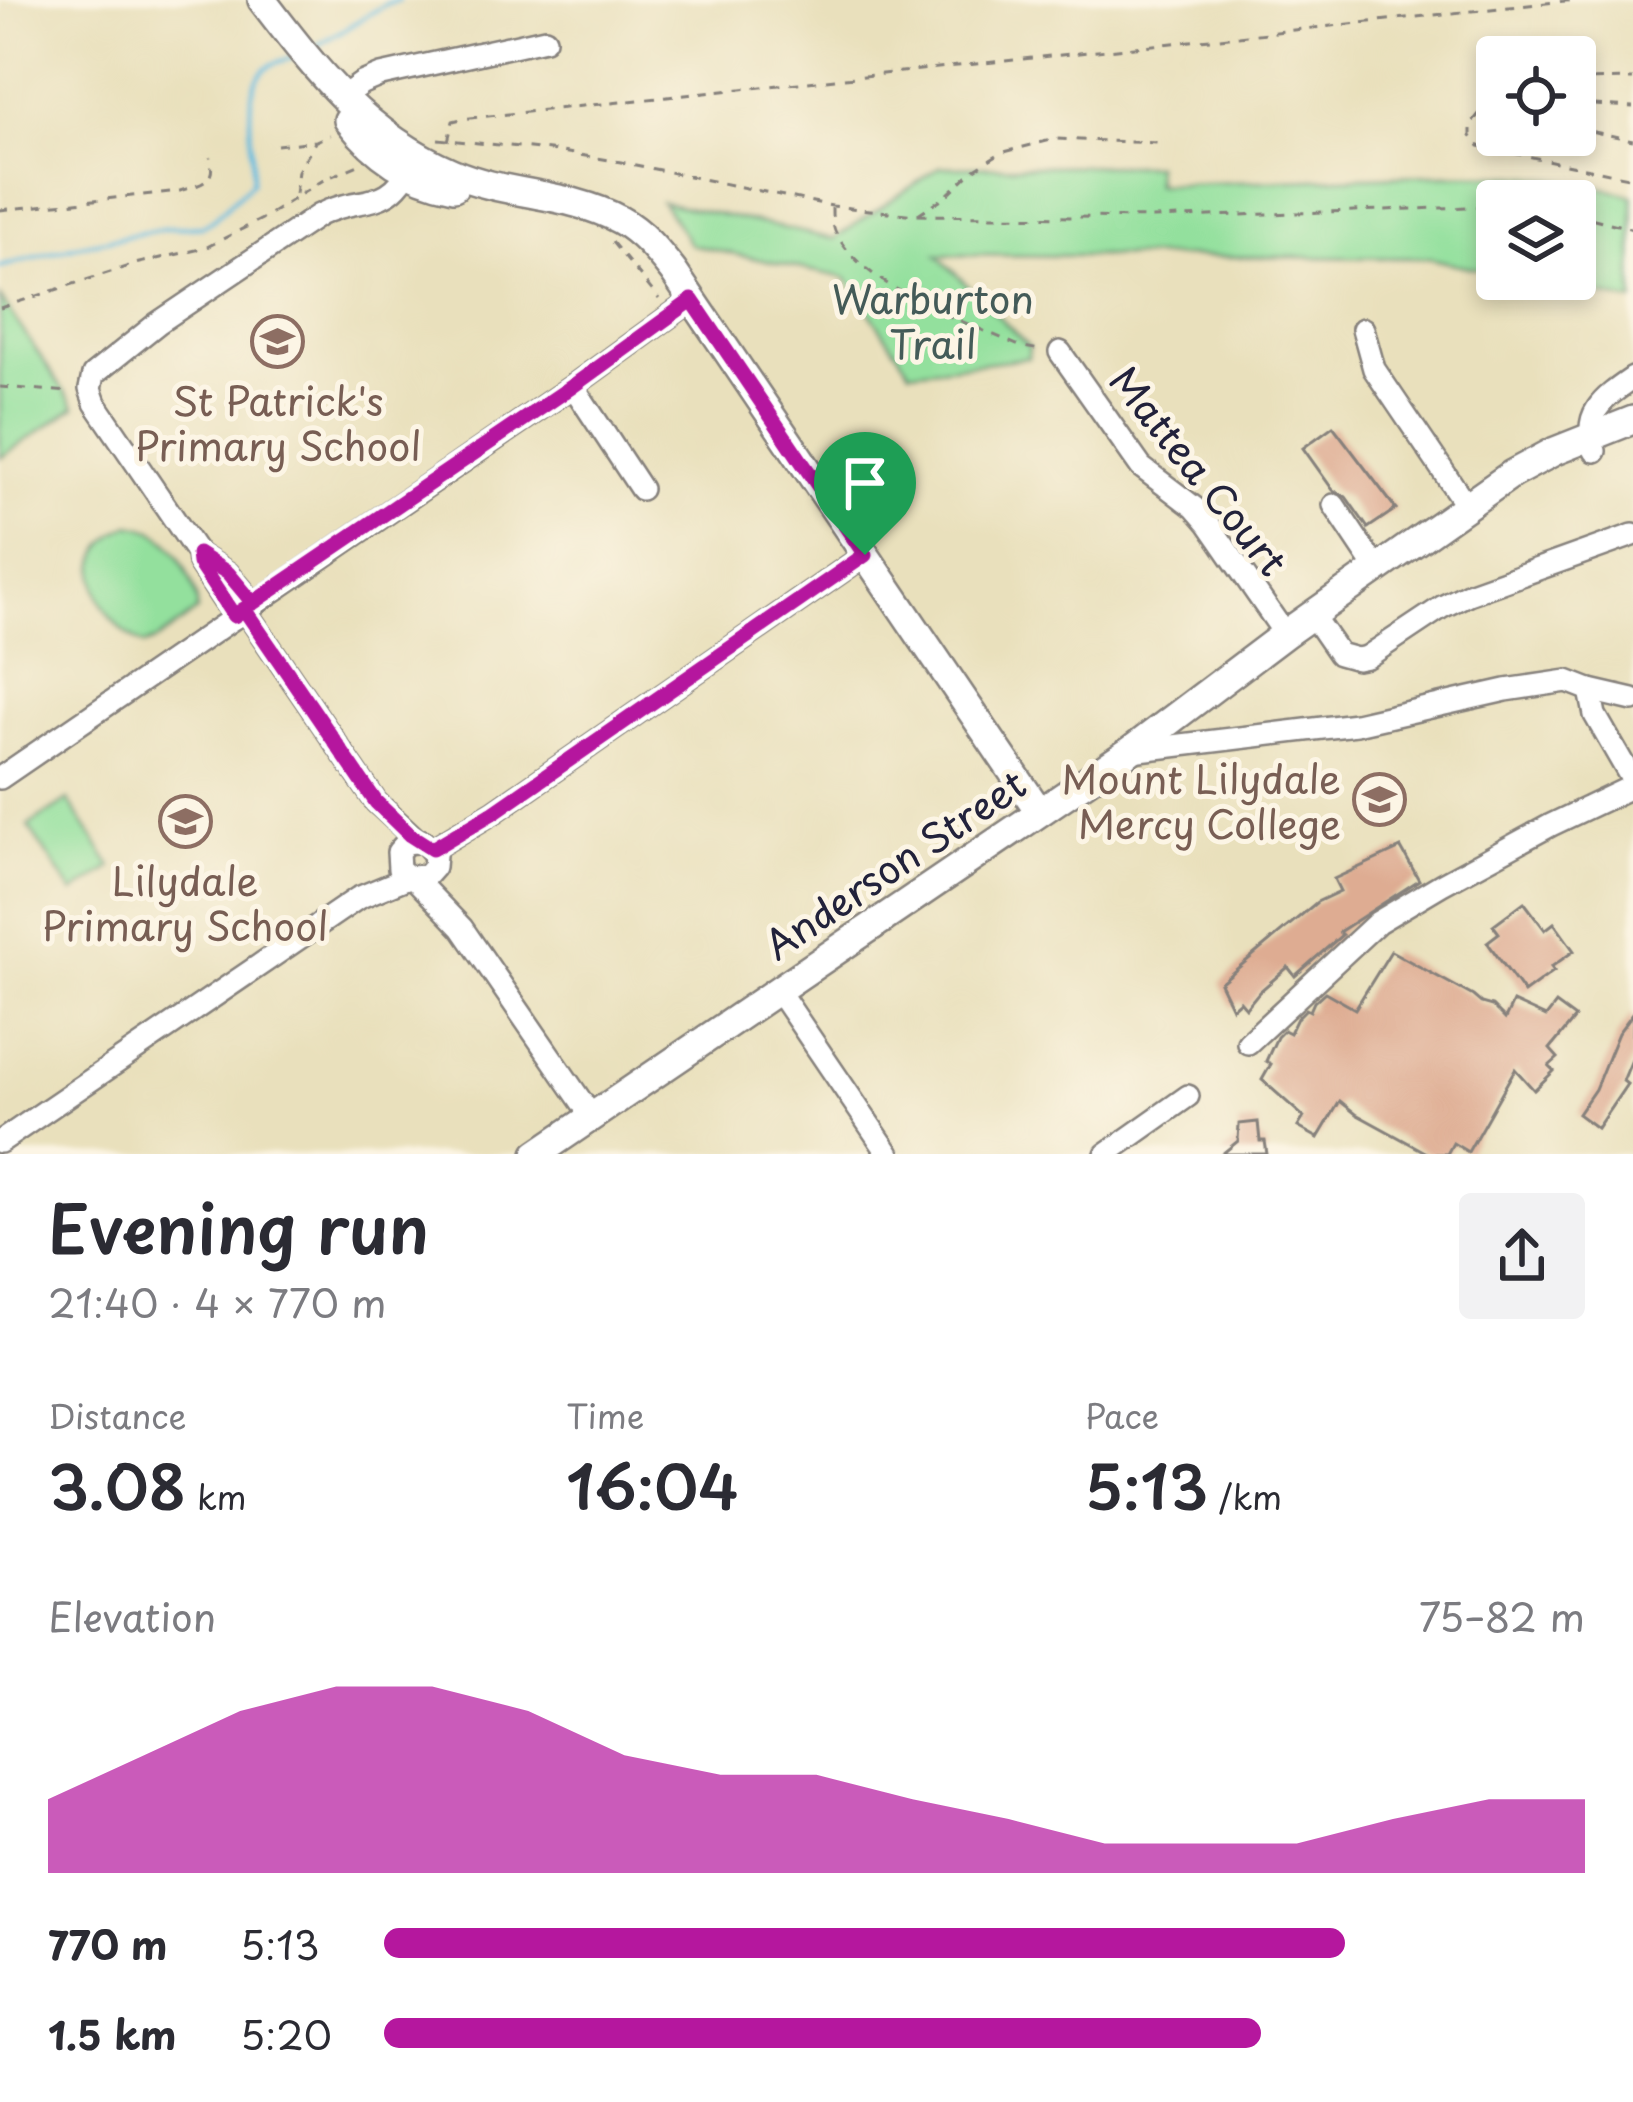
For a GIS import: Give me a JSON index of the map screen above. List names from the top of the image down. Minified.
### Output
{"streets":{"main road":["Anderson Street"],"street":["Mattea Court"]},"crossings":[["Mattea Court","Anderson Street"]],"parks":["Warburton Trail"],"places":{"school or university":["St Patrick's Primary School","Mount Lilydale Mercy College","Lilydale Primary School"]},"page":{"heading":["Evening run","21:40 · 4 × 770 m"],"stats":[["Distance","3.08 km"],["Time","16:04"],["Pace","5:13 /km"]],"chart":["Elevation","75–82 m"],"list":[{"name":"770 m","note":"5:13"},{"name":"1.5 km","note":"5:20"}]}}
